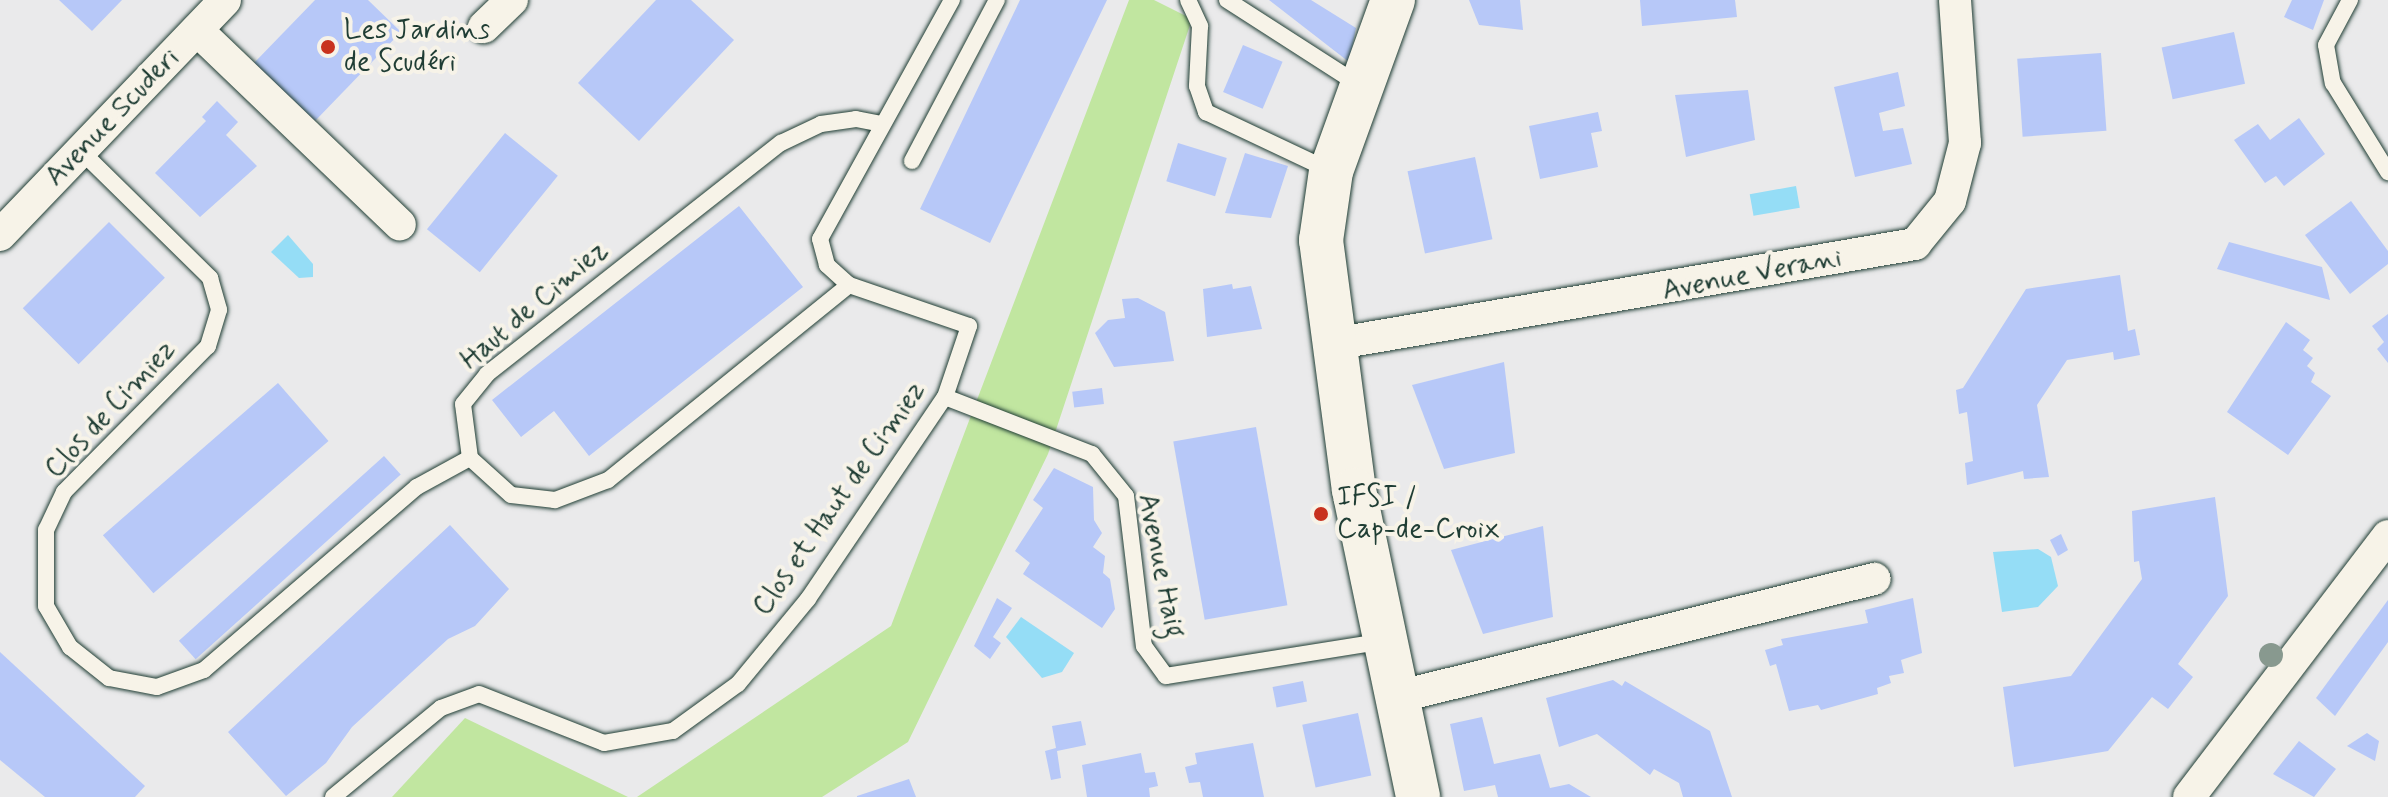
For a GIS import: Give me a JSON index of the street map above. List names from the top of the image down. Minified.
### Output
{"streets":{"street":["Avenue Scuderi","Avenue Verani"],"lane":["Haut de Cimiez","Clos de Cimiez","Clos et Haut de Cimiez","Avenue Haig"]},"crossings":[["Avenue Scuderi","Clos de Cimiez"],["Haut de Cimiez","Clos de Cimiez"],["Clos et Haut de Cimiez","Avenue Haig"]],"places":["Les Jardins de Scudéri","IFSI / Cap-de-Croix"]}
